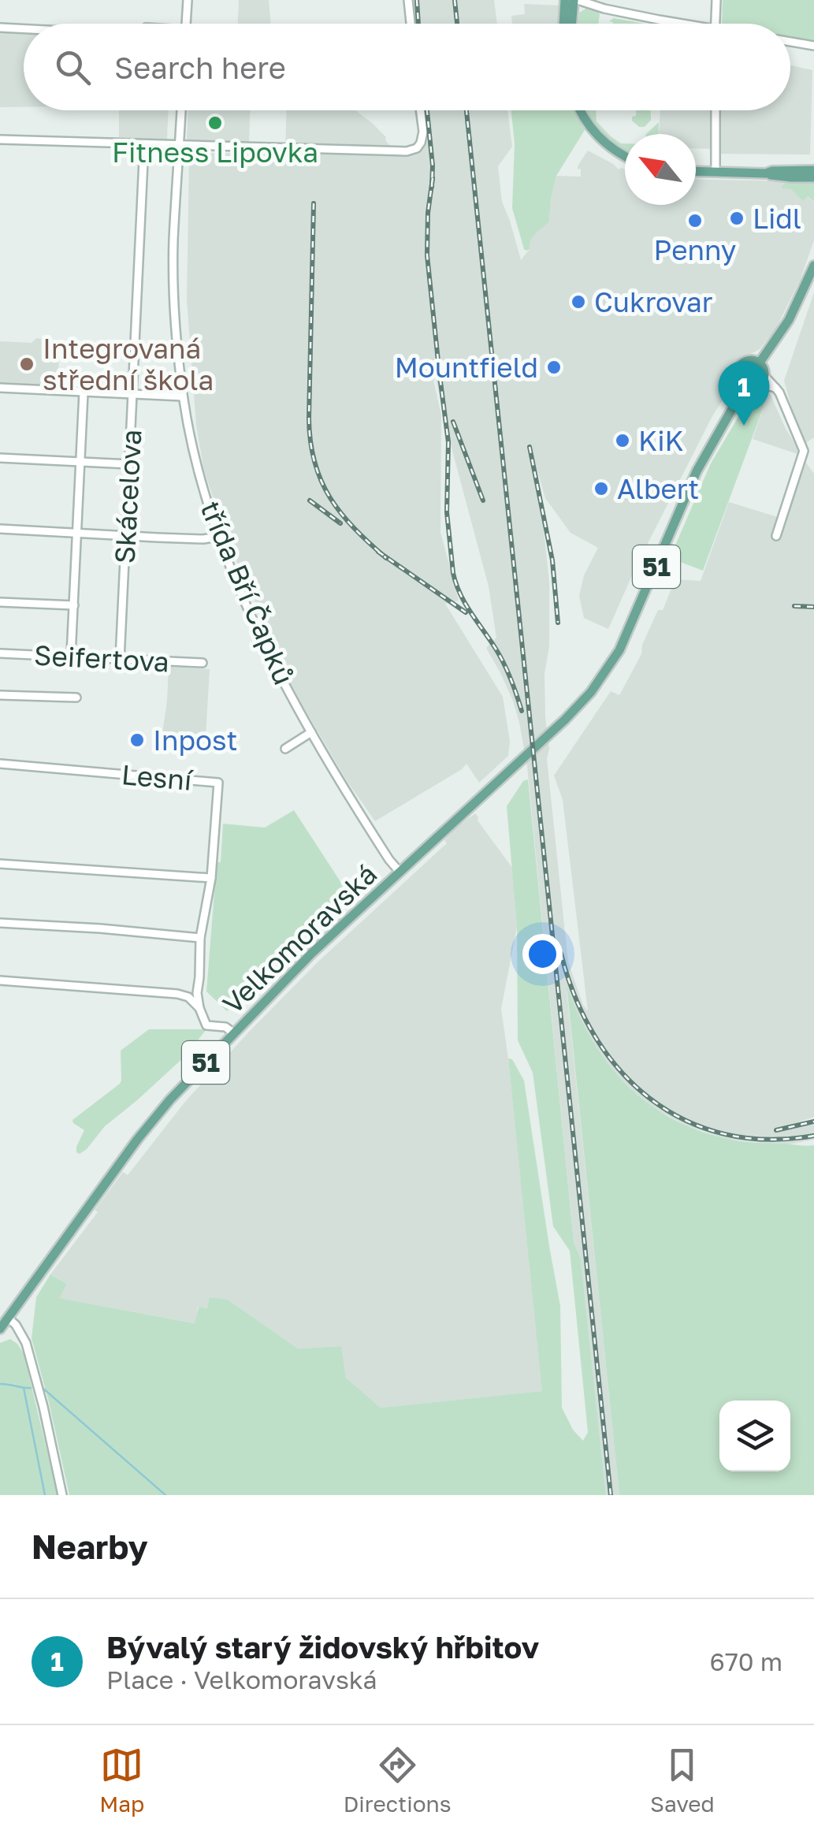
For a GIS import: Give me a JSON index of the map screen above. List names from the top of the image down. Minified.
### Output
{"streets":{"main road":["51","Velkomoravská"],"street":["Skácelova","třída Bří Čapků","Seifertova","Lesní"]},"crossings":[["Skácelova","Seifertova"],["51","Velkomoravská"],["třída Bří Čapků","Velkomoravská"]],"places":["Fitness Lipovka","Lidl","Penny","Cukrovar","Integrovaná střední škola","Mountfield","KiK","Albert","Inpost"],"north":"top left","page":{"search":"Search here","pins":"1","heading":"Nearby","list":[{"mark":"1","name":"Bývalý starý židovský hřbitov","note":"Place · Velkomoravská","value":"670 m"}],"nav":["Map","Directions","Saved"]}}
